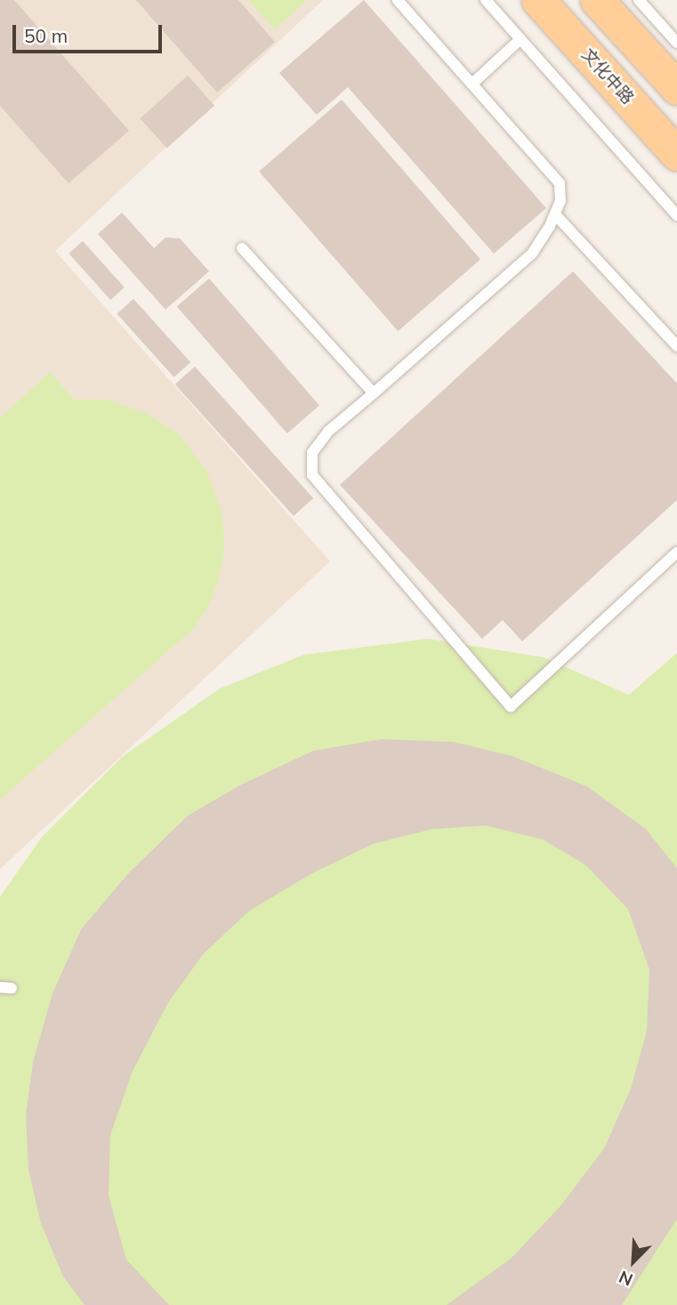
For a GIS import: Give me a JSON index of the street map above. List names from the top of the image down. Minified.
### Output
{"streets":{"main road":["文化中路"]},"scale_bar":"50 m","north":"bottom left"}
